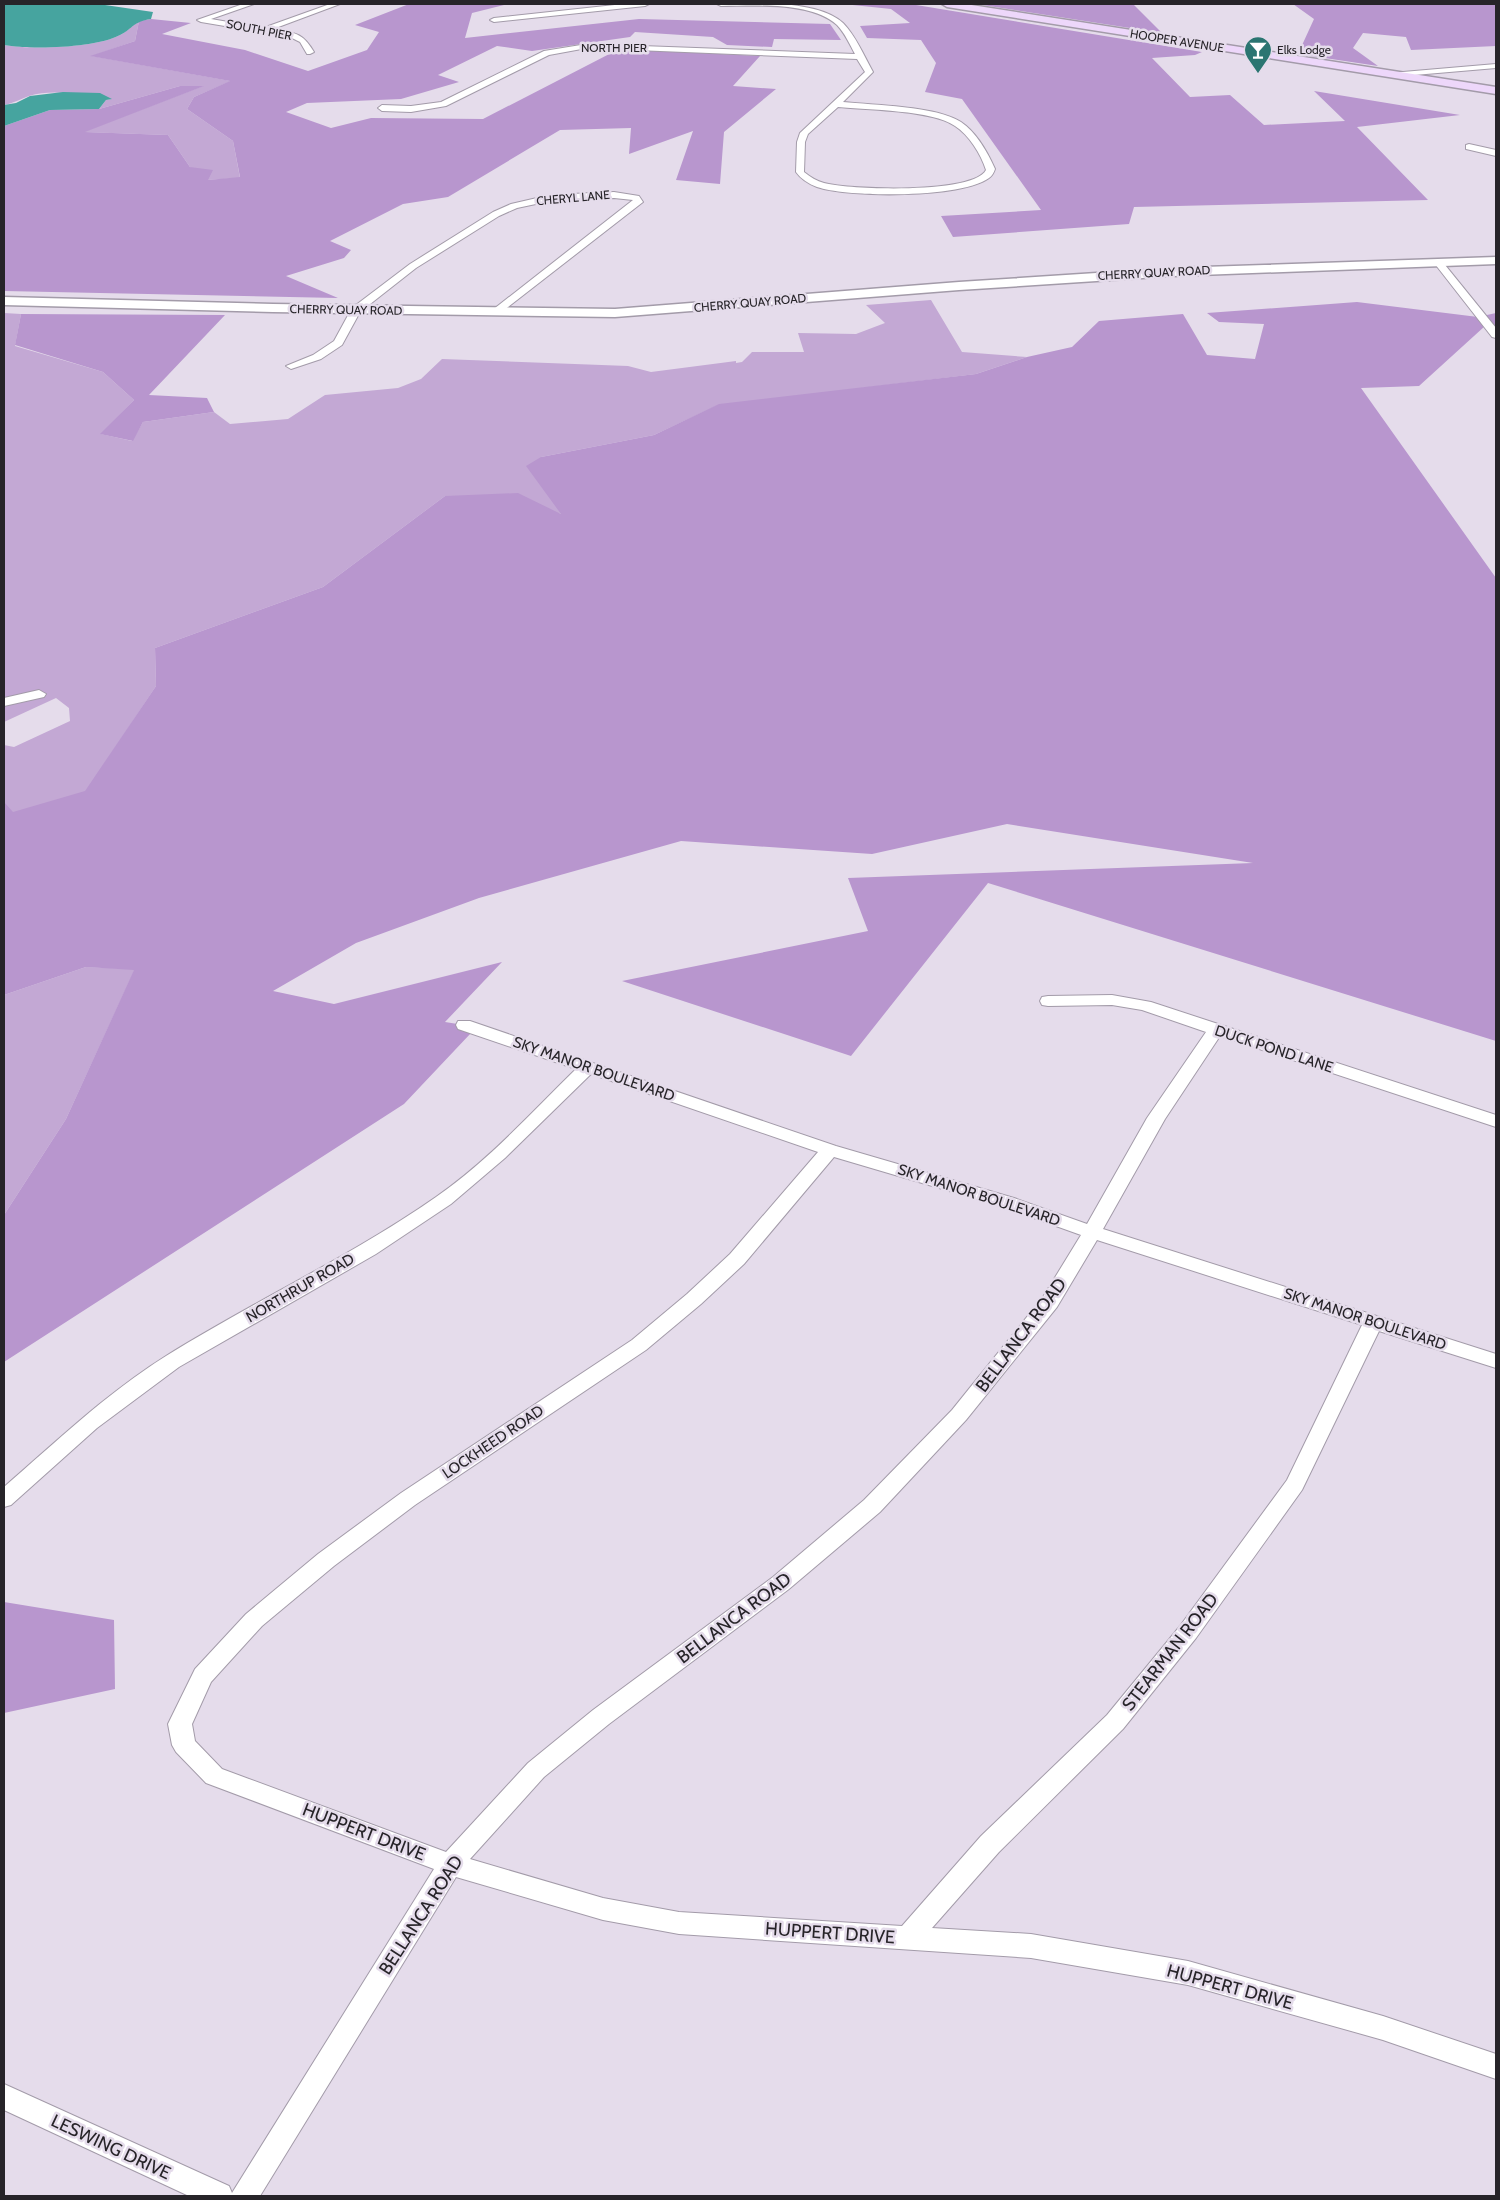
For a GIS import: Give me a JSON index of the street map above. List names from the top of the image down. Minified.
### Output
{"streets":{"main road":["HOOPER AVENUE"],"street":["SOUTH PIER","NORTH PIER","CHERYL LANE","CHERRY QUAY ROAD","DUCK POND LANE","SKY MANOR BOULEVARD","NORTHRUP ROAD","BELLANCA ROAD","LOCKHEED ROAD","STEARMAN ROAD","HUPPERT DRIVE","LESWING DRIVE"]},"crossings":[["CHERYL LANE","CHERRY QUAY ROAD"],["DUCK POND LANE","BELLANCA ROAD"],["SKY MANOR BOULEVARD","NORTHRUP ROAD"],["SKY MANOR BOULEVARD","BELLANCA ROAD"],["SKY MANOR BOULEVARD","LOCKHEED ROAD"],["SKY MANOR BOULEVARD","STEARMAN ROAD"],["BELLANCA ROAD","HUPPERT DRIVE"],["LOCKHEED ROAD","HUPPERT DRIVE"],["STEARMAN ROAD","HUPPERT DRIVE"]],"places":{"bar":["Elks Lodge"]}}
